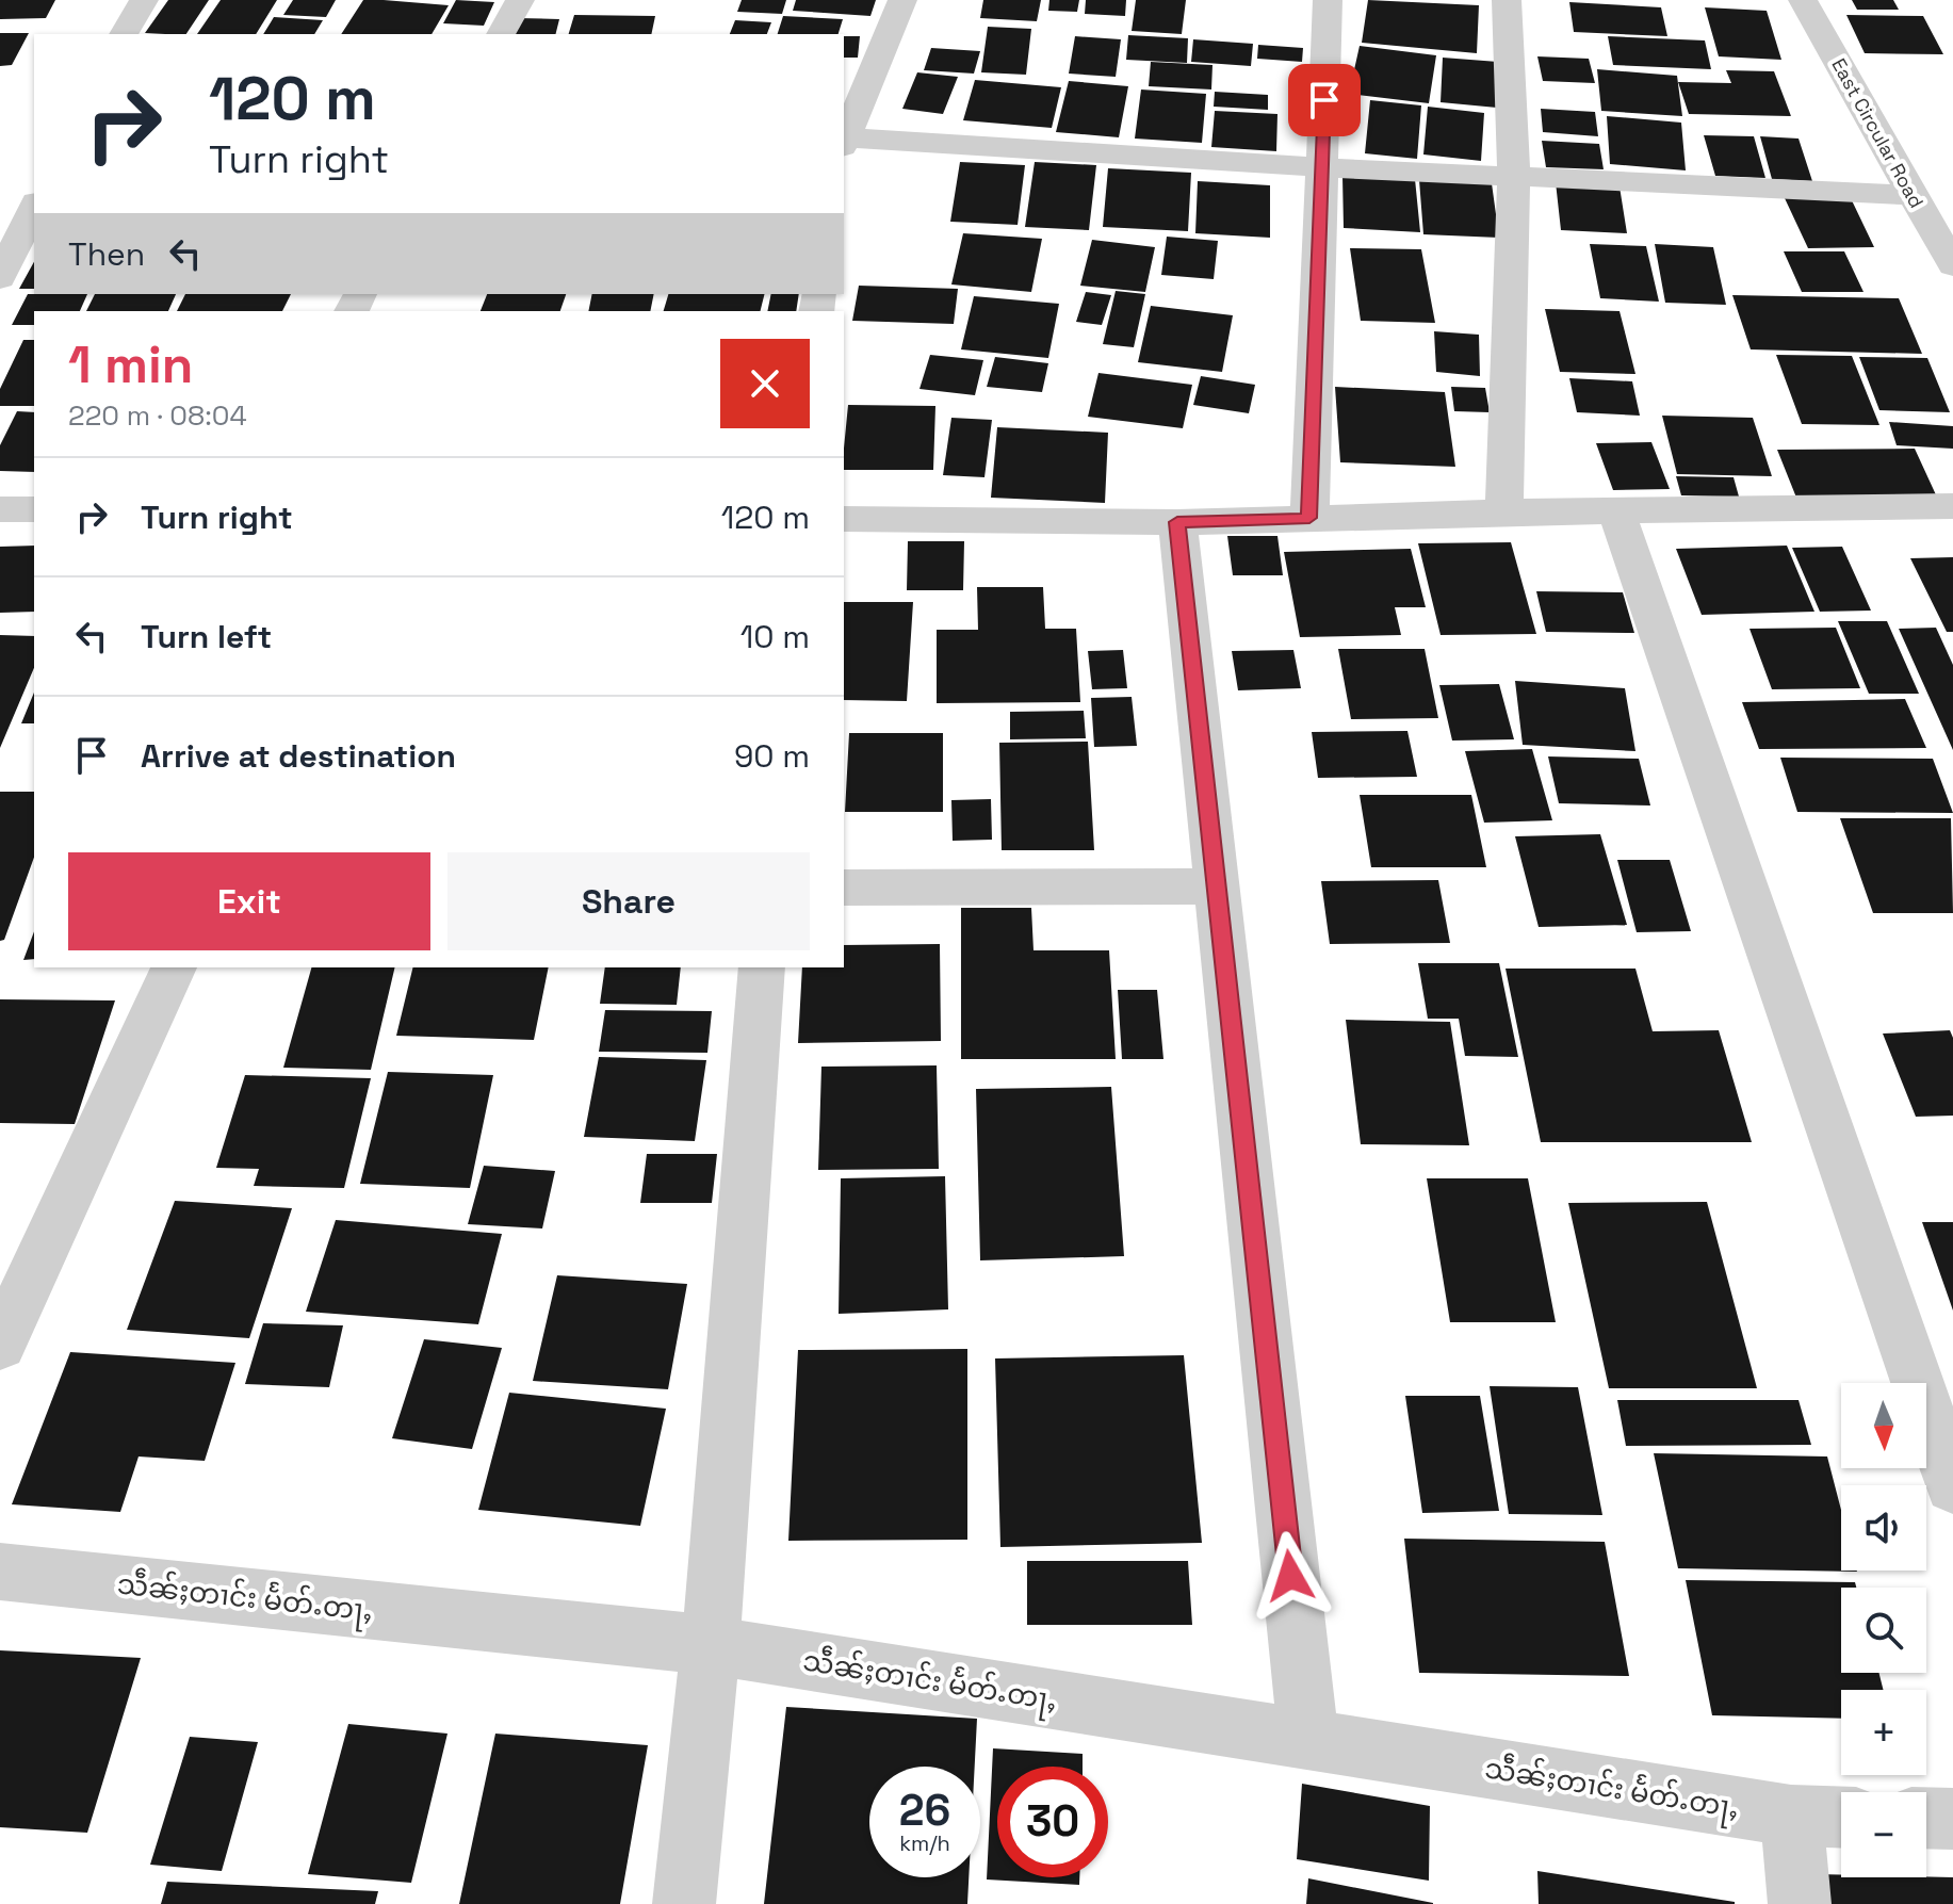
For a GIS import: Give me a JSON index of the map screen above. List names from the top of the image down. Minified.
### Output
{"streets":{"street":["East Circular Road","သဵၼ်ႈတၢင်း မႅတ်ႉတႃႇ"]},"north":"bottom","page":{"turn":["120 m","Turn right"],"then":"Then","heading":["1 min","220 m · 08:04"],"list":[{"name":"Turn right","value":"120 m"},{"name":"Turn left","value":"10 m"},{"name":"Arrive at destination","value":"90 m"}],"buttons":["Exit","Share"],"map_buttons":["+","−"],"speed":"26 km/h","limit":"30"}}
